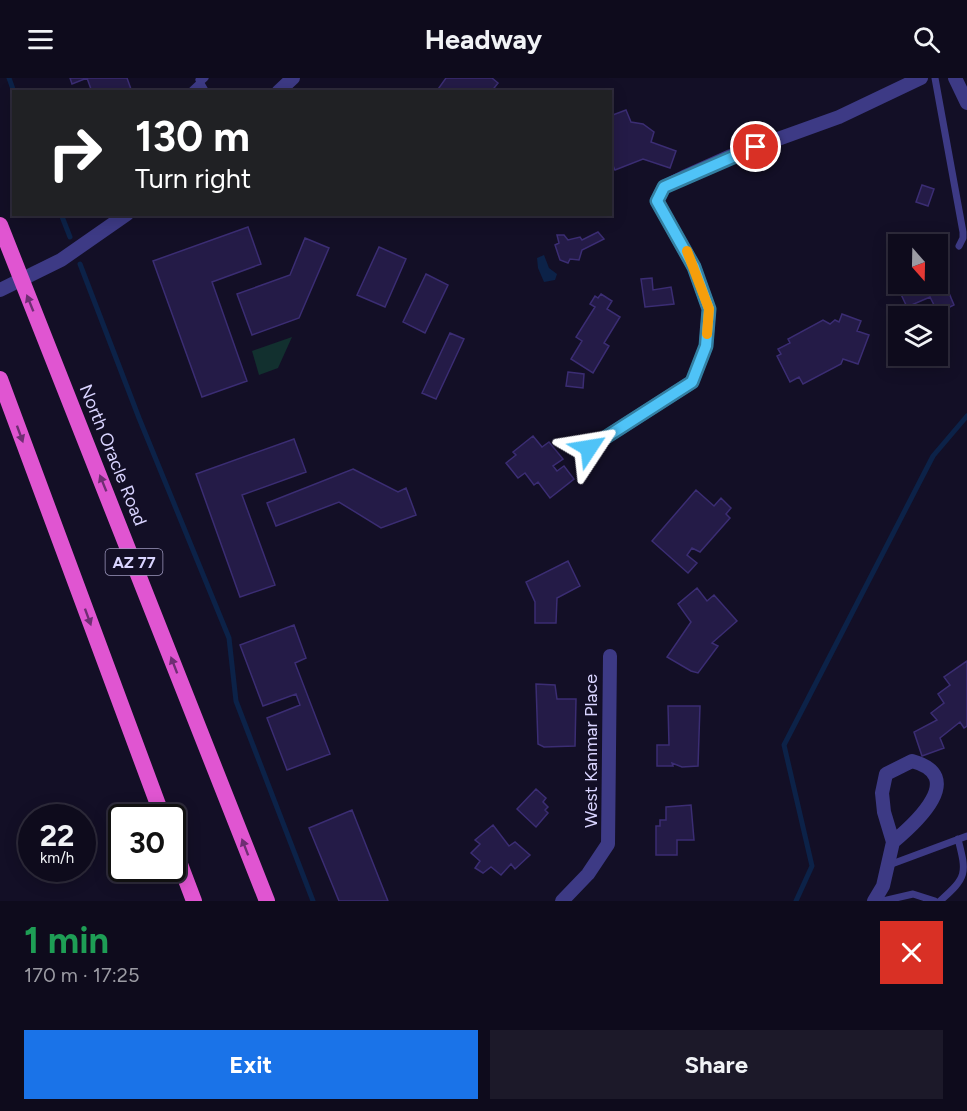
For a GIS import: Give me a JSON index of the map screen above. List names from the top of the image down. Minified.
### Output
{"streets":{"highway":["North Oracle Road","AZ 77"],"street":["West Kanmar Place"]},"north":"bottom","page":{"header":"Headway","turn":["130 m","Turn right"],"speed":"22 km/h","limit":"30","heading":["1 min","170 m · 17:25"],"buttons":["Exit","Share"]}}
